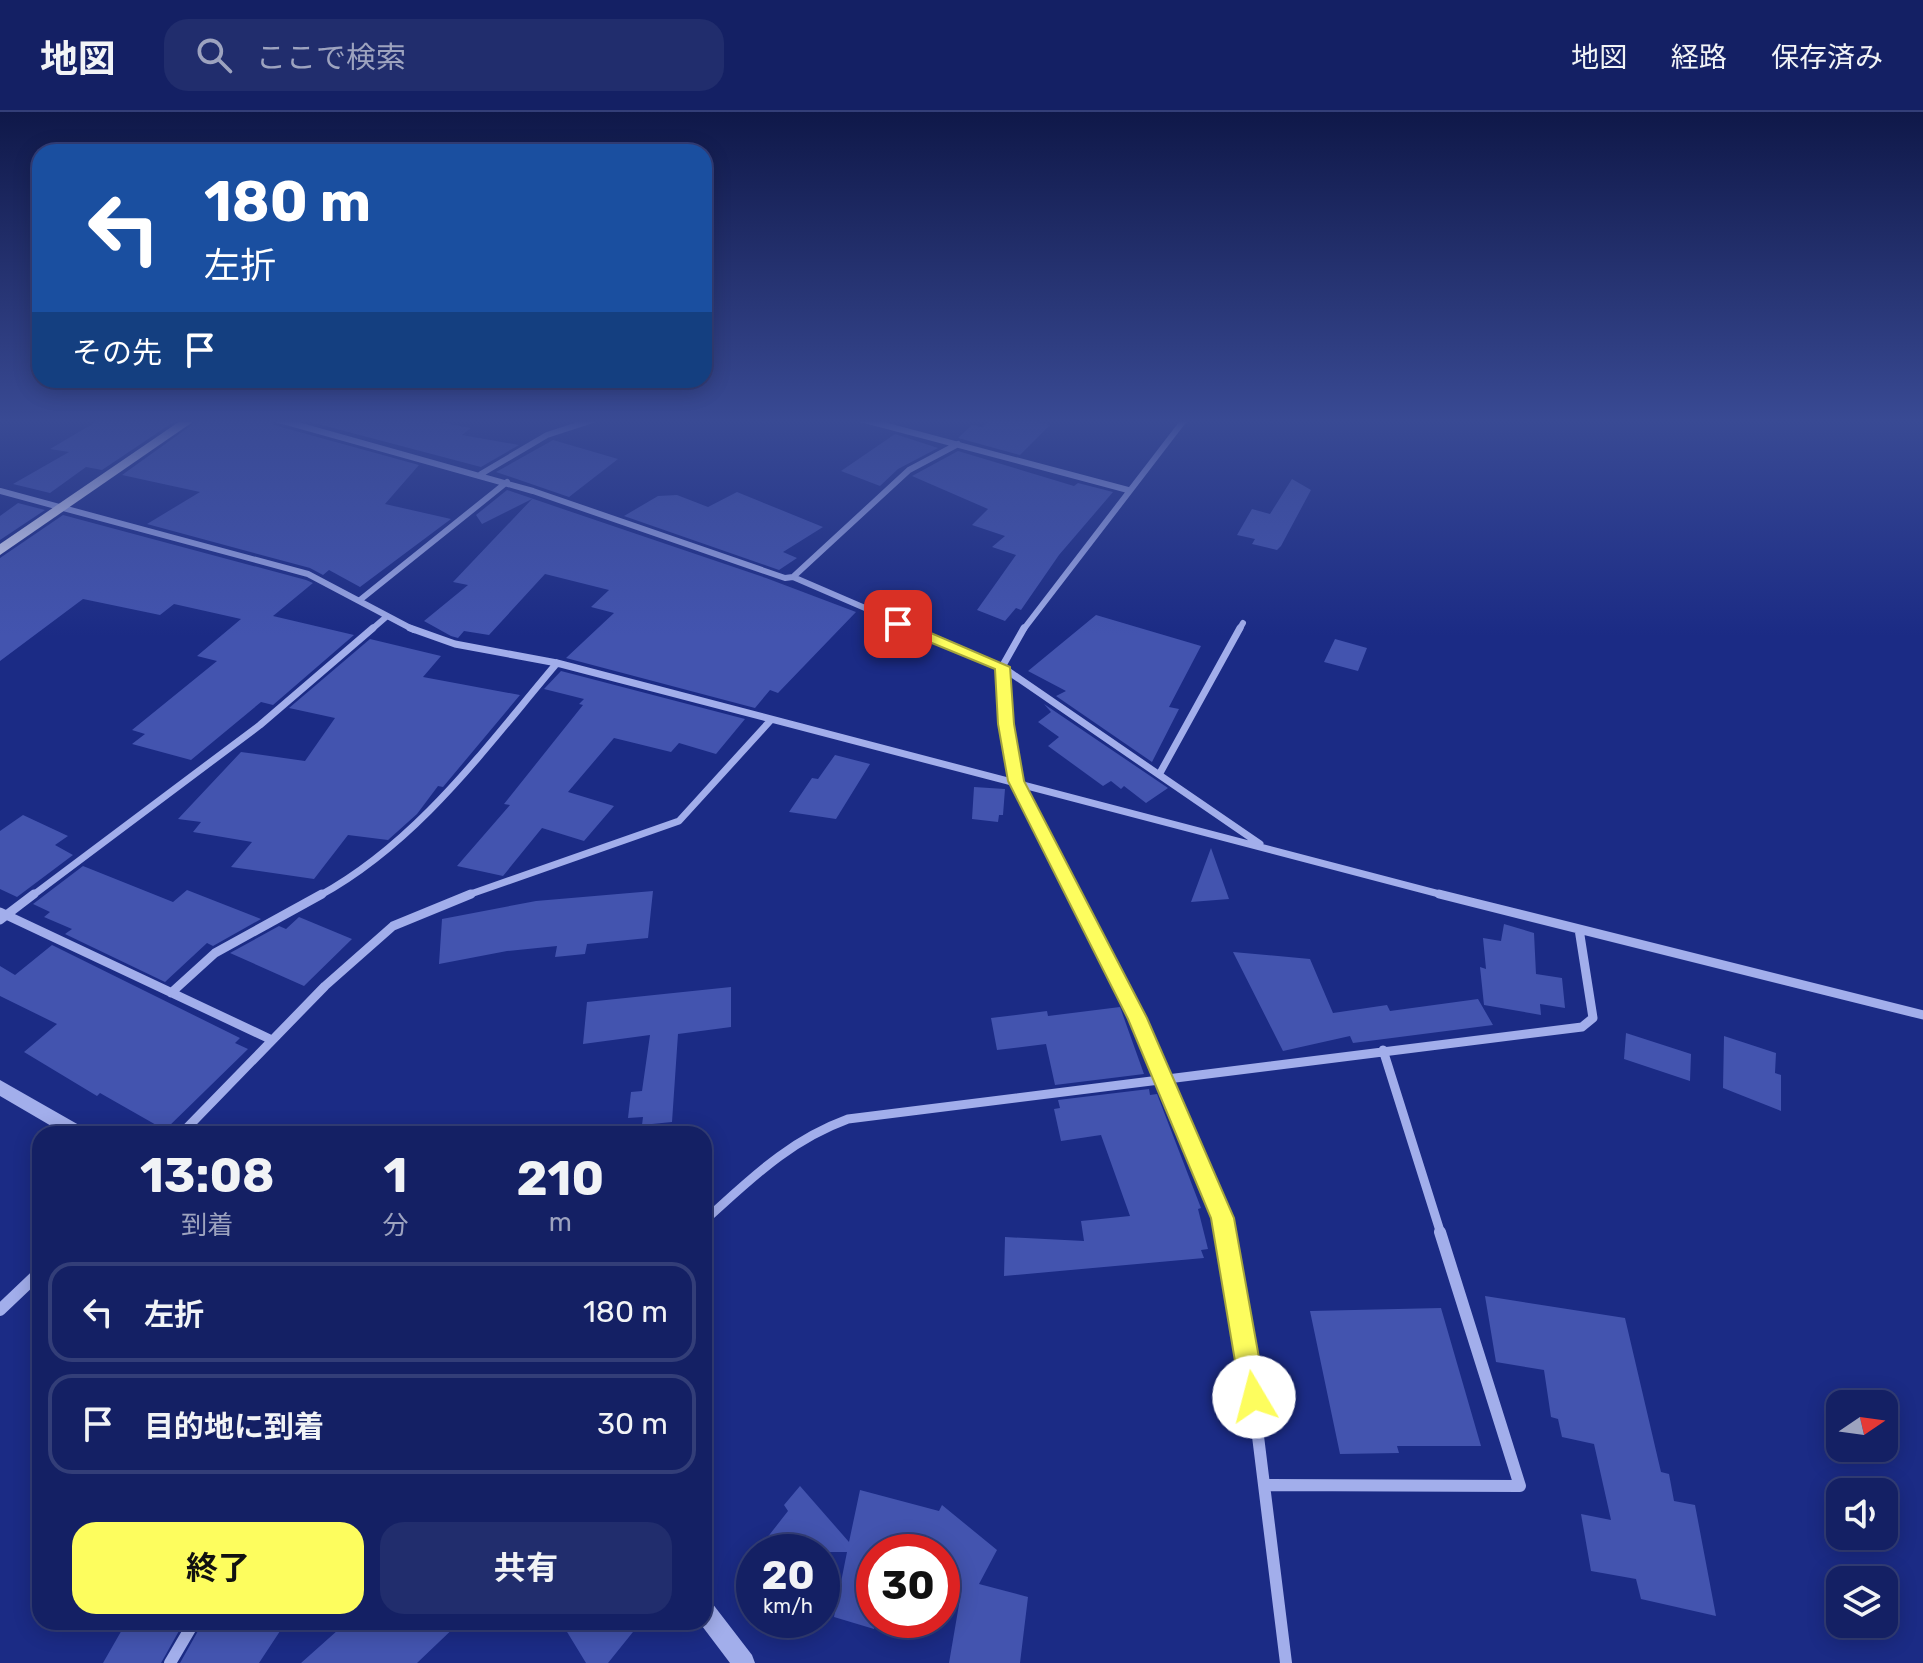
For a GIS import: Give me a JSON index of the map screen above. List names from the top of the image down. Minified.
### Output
{"north":"right","page":{"header":"地図","search":"ここで検索","nav":["地図","経路","保存済み"],"turn":["180 m","左折"],"then":"その先","eta":["13:08","到着","1","分","210","m"],"list":[{"name":"左折","value":"180 m"},{"name":"目的地に到着","value":"30 m"}],"buttons":["終了","共有"],"speed":"20 km/h","limit":"30"}}
